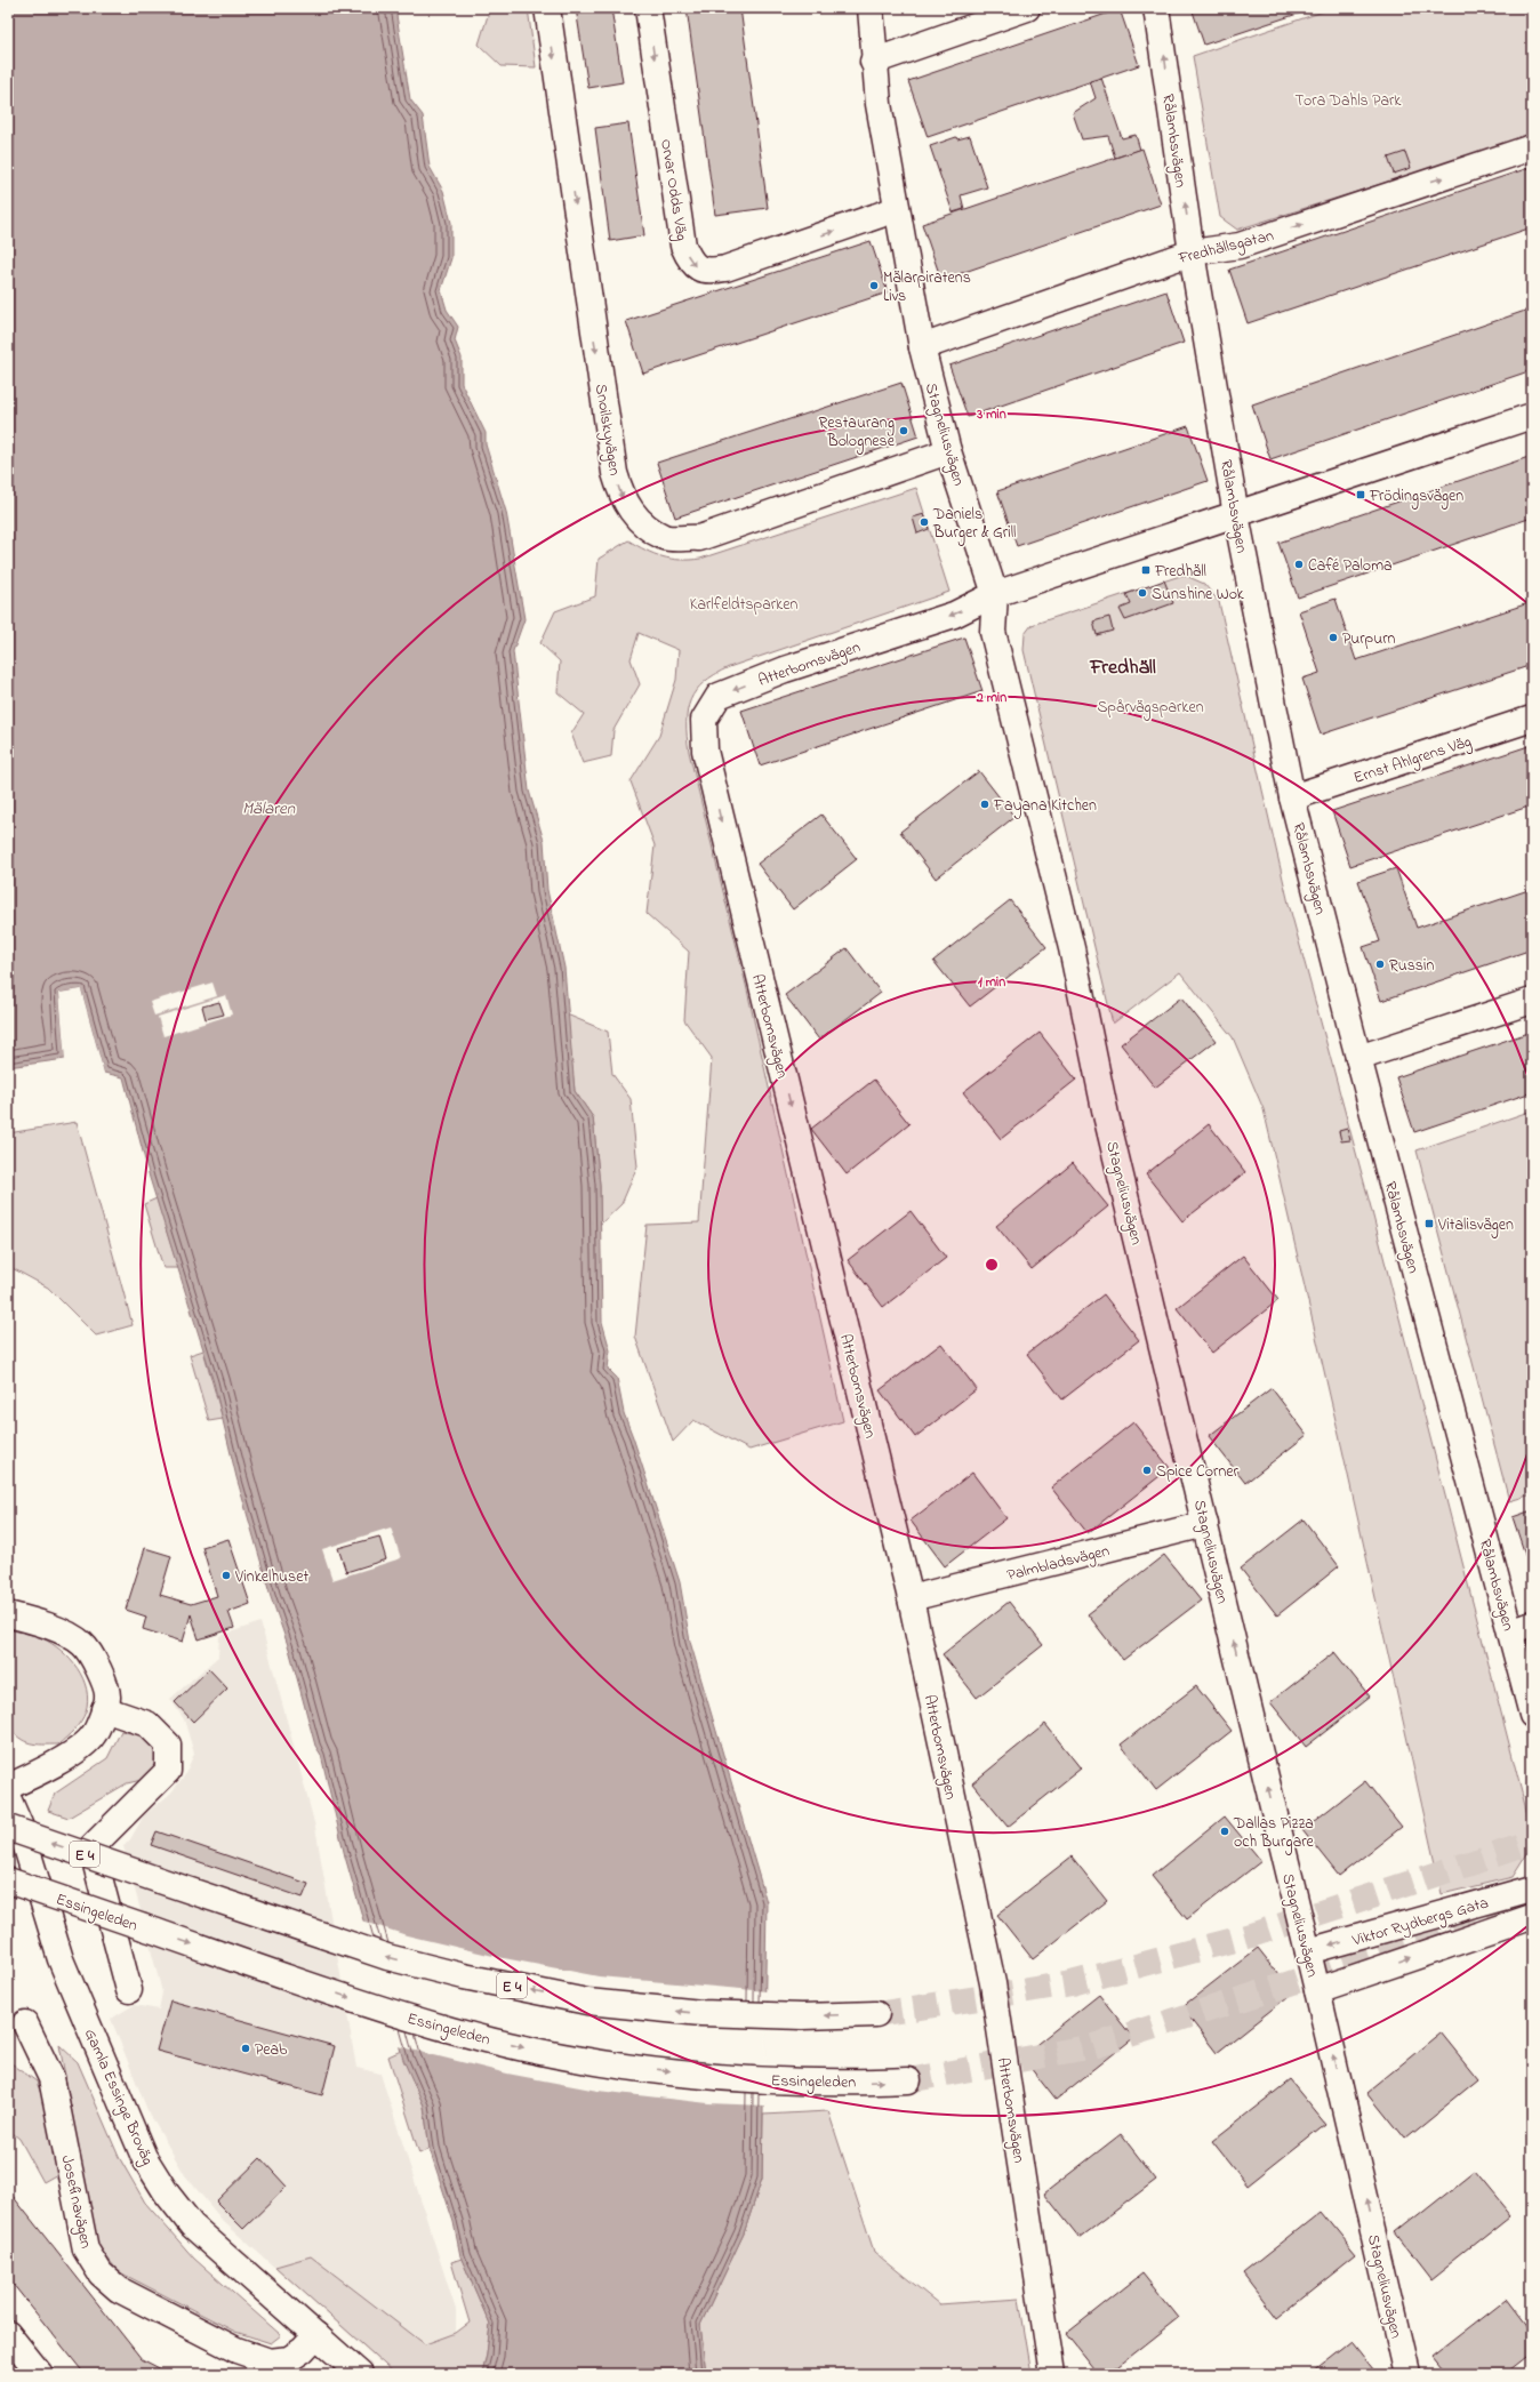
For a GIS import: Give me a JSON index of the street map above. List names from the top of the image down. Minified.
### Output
{"streets":{"main road":["Rålambsvägen","Orvar Odds Väg","Fredhällsgatan","Snoilskyvägen","Stagneliusvägen","Atterbomsvägen","Ernst Ahlgrens Väg","Palmbladsvägen","E 4","Essingeleden","Viktor Rydbergs Gata","Gamla Essinge Broväg","Josefinavägen"]},"crossings":[["Rålambsvägen","Fredhällsgatan"],["Rålambsvägen","Ernst Ahlgrens Väg"],["Orvar Odds Väg","Stagneliusvägen"],["Fredhällsgatan","Stagneliusvägen"],["Snoilskyvägen","Stagneliusvägen"],["Stagneliusvägen","Atterbomsvägen"],["Stagneliusvägen","Palmbladsvägen"],["Stagneliusvägen","Viktor Rydbergs Gata"],["Atterbomsvägen","Palmbladsvägen"],["Gamla Essinge Broväg","Josefinavägen"]],"one_way":["Fredhällsgatan","Atterbomsvägen"],"districts":["Fredhäll"],"water":["Mälaren"],"parks":["Tora Dahls Park","Karlfeldtsparken","Spårvägsparken"],"places":{"other":["Mälarpiratens Livs","Restaurang Bolognese","Daniels Burger & Grill","Café Paloma","Sunshine Wok","Purpurn","Fayana Kitchen","Russin","Spice Corner","Vinkelhuset","Dallas Pizza och Burgare","Peab"],"transit":["Frödingsvägen","Fredhäll","Vitalisvägen"]},"rings":["3 min","2 min","1 min"]}
